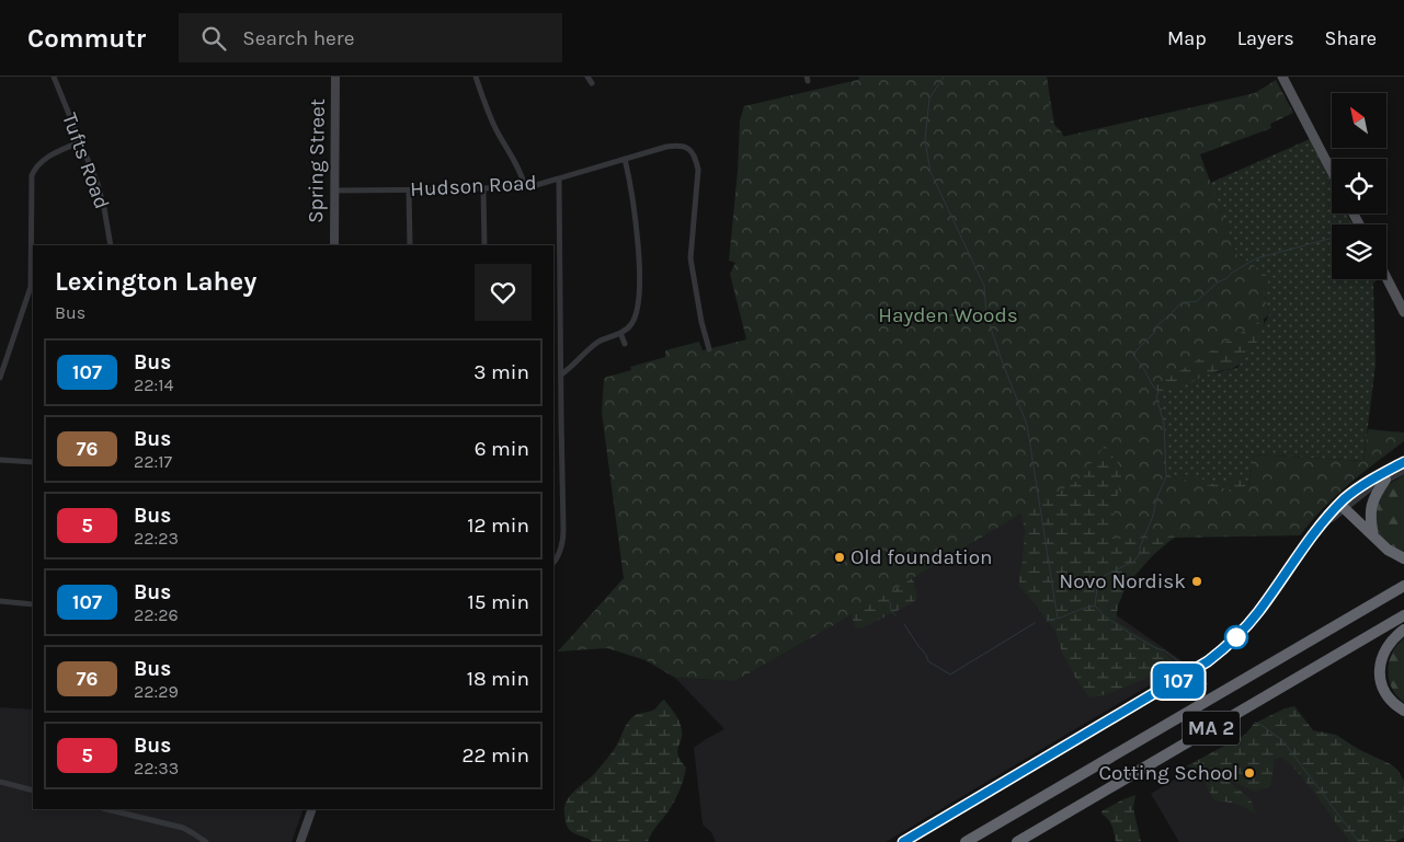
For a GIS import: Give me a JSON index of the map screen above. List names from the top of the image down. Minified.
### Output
{"streets":{"highway":["MA 2"],"main road":["Spring Street"],"street":["Tufts Road","Hudson Road"]},"crossings":[["Spring Street","Hudson Road"]],"parks":["Hayden Woods"],"places":["Old foundation","Novo Nordisk","Cotting School"],"lines":["bus line 107"],"north":"top left","page":{"header":"Commutr","search":"Search here","nav":["Map","Layers","Share"],"on_map":"107","heading":["Lexington Lahey","Bus"],"list":[{"mark":"107","name":"Bus","note":"22:14","value":"3 min"},{"mark":"76","name":"Bus","note":"22:17","value":"6 min"},{"mark":"5","name":"Bus","note":"22:23","value":"12 min"},{"mark":"107","name":"Bus","note":"22:26","value":"15 min"},{"mark":"76","name":"Bus","note":"22:29","value":"18 min"},{"mark":"5","name":"Bus","note":"22:33","value":"22 min"}]}}
